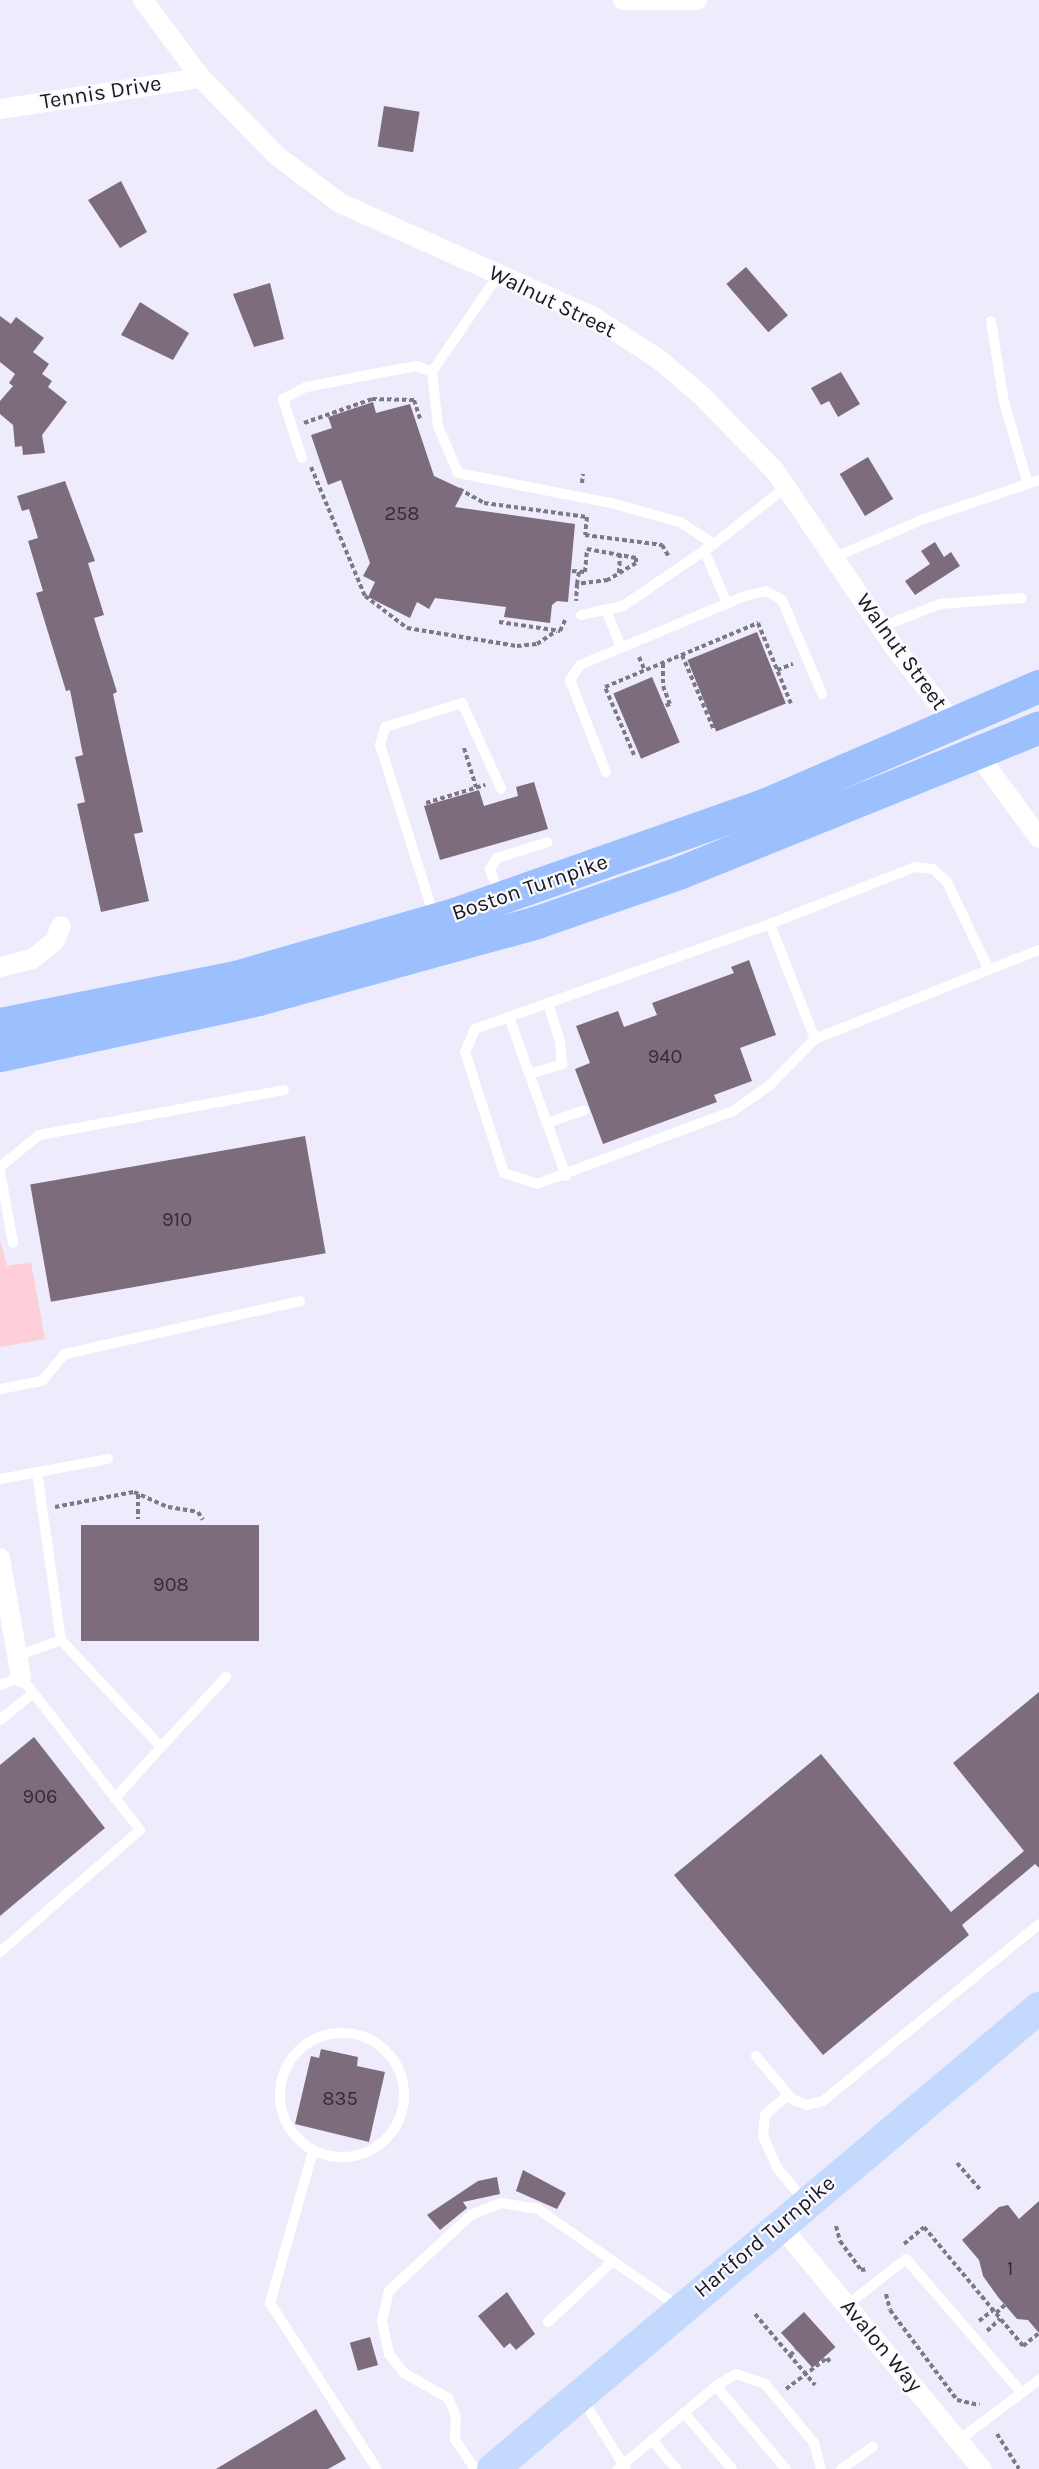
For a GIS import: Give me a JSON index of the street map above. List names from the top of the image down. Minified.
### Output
{"streets":{"highway":["Boston Turnpike"],"main road":["Hartford Turnpike"],"street":["Tennis Drive","Walnut Street","Avalon Way"]},"crossings":[["Tennis Drive","Walnut Street"],["Walnut Street","Boston Turnpike"],["Hartford Turnpike","Avalon Way"]],"house_numbers":["258","940","910","908","906","835","1"]}
